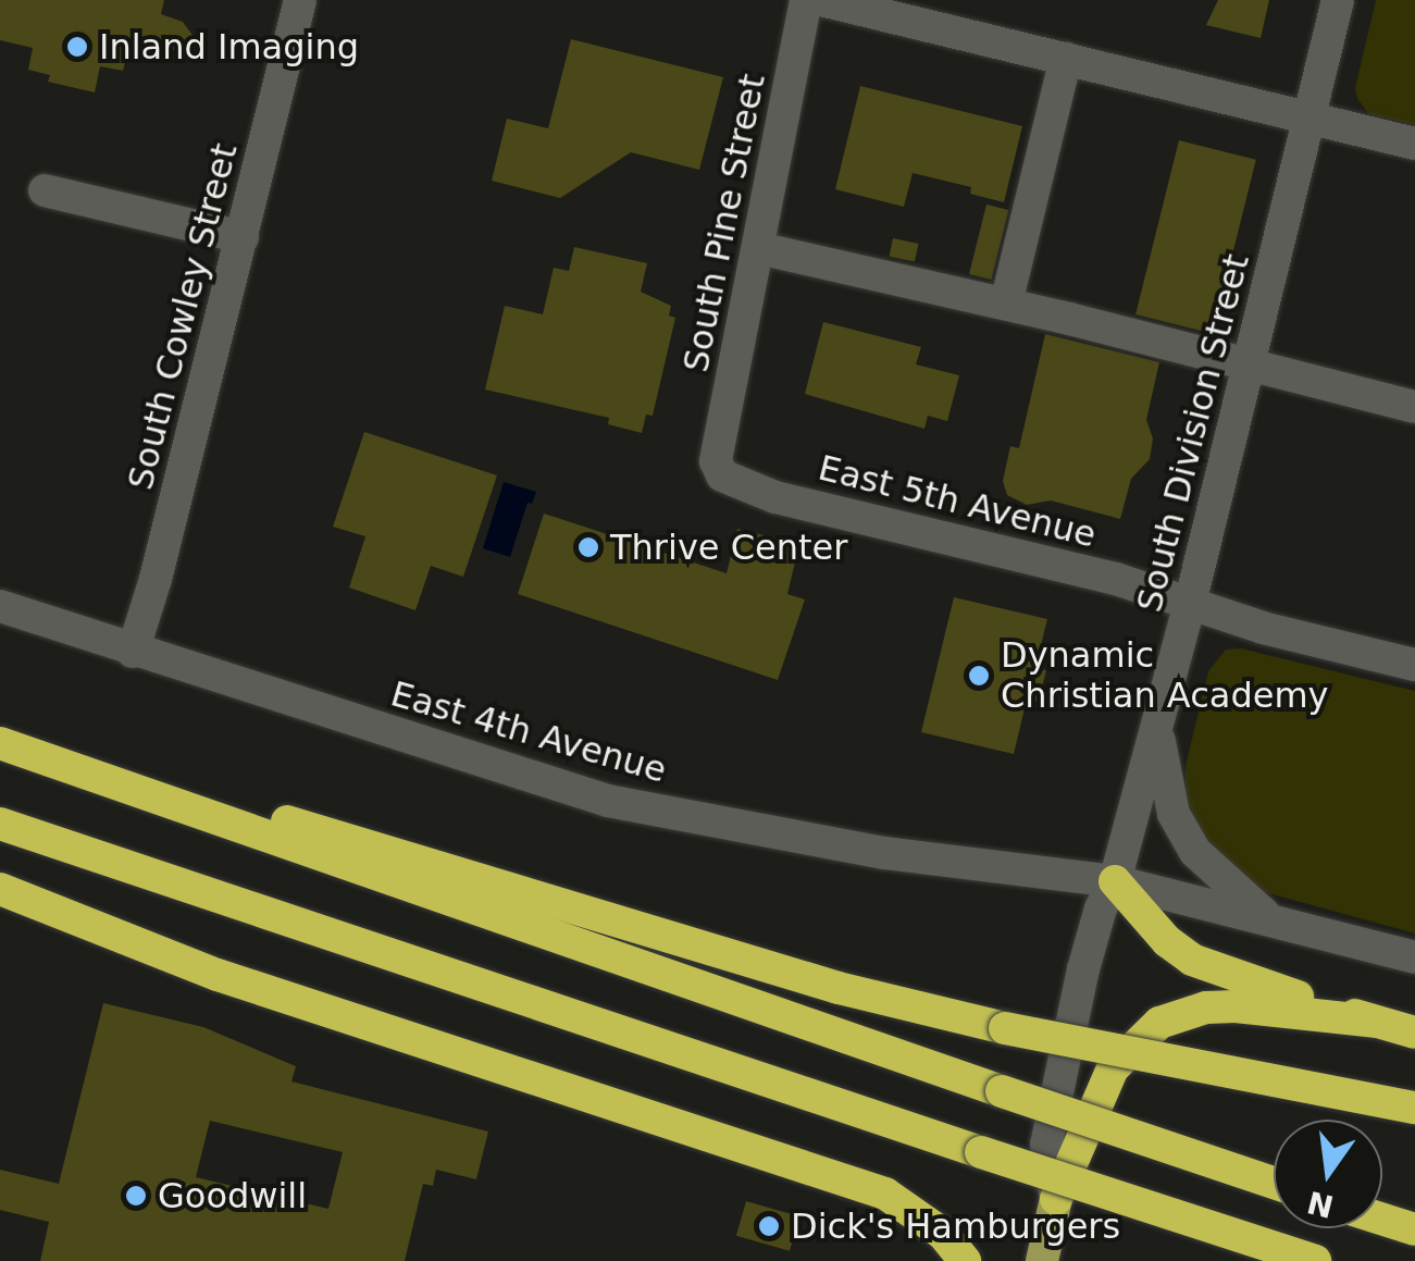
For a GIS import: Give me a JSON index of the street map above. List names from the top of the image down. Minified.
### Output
{"streets":{"main road":["South Division Street"],"street":["South Pine Street","South Cowley Street","East 5th Avenue","East 4th Avenue"]},"crossings":[["South Pine Street","East 5th Avenue"],["South Cowley Street","East 4th Avenue"],["South Division Street","East 5th Avenue"],["South Division Street","East 4th Avenue"]],"places":["Inland Imaging","Thrive Center","Dynamic Christian Academy","Goodwill","Dick's Hamburgers"],"north":"bottom"}
